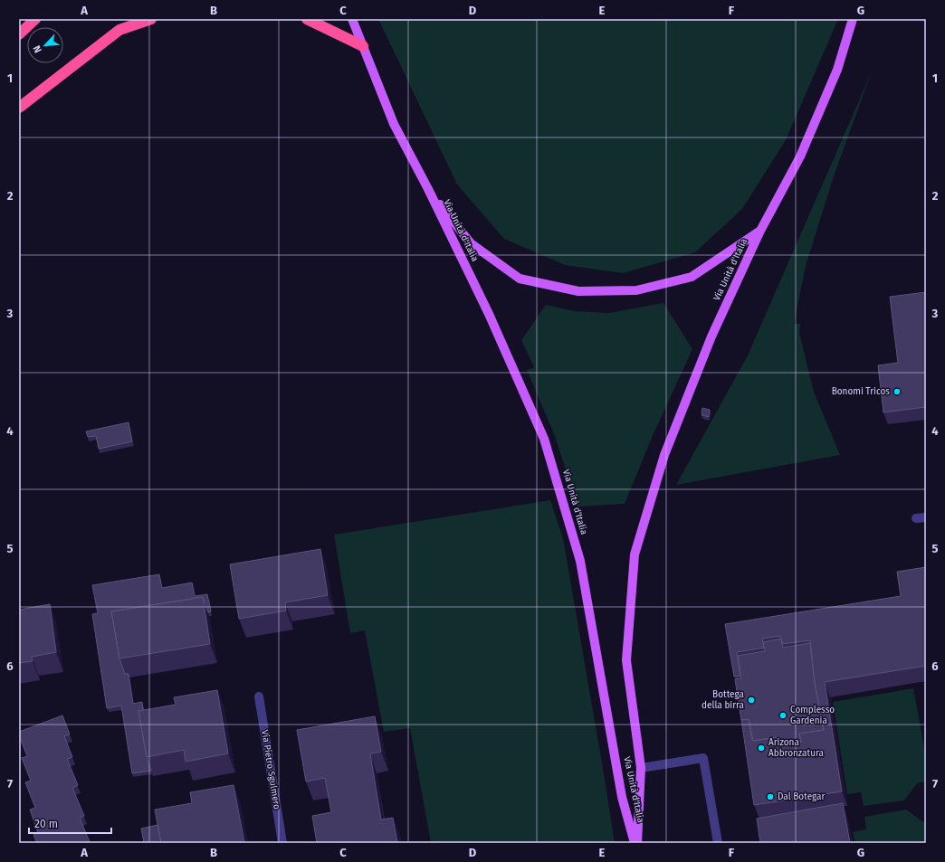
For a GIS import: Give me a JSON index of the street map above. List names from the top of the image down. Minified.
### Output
{"streets":{"main road":["Via Unità d'Italia"],"street":["Via Pietro Sgulmero"]},"places":["Bonomi Tricos","Bottega della birra","Complesso Gardenia","Arizona Abbronzatura","Dal Botegar"],"scale_bar":"20 m","north":"bottom left","grid":{"columns":["A","B","C","D","E","F","G"],"rows":["1","2","3","4","5","6","7"]}}
